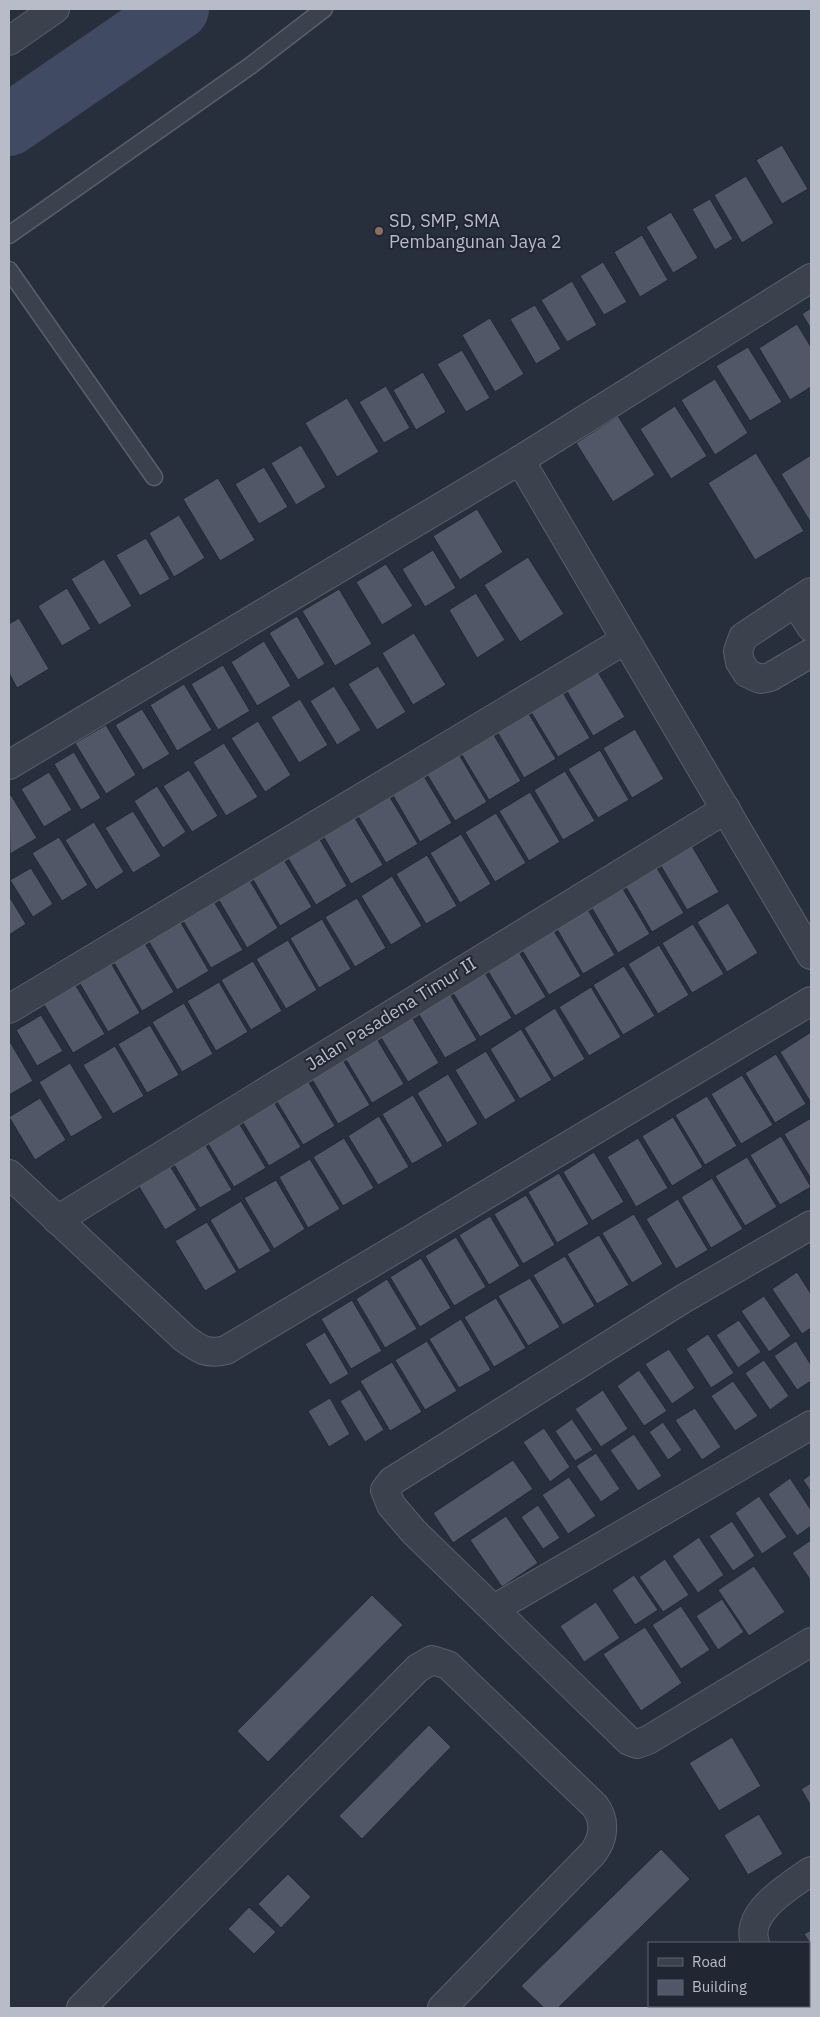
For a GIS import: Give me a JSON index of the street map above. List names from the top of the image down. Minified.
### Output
{"streets":{"street":["Jalan Pasadena Timur II"]},"places":["SD, SMP, SMA Pembangunan Jaya 2"],"legend":["Road","Building"]}
